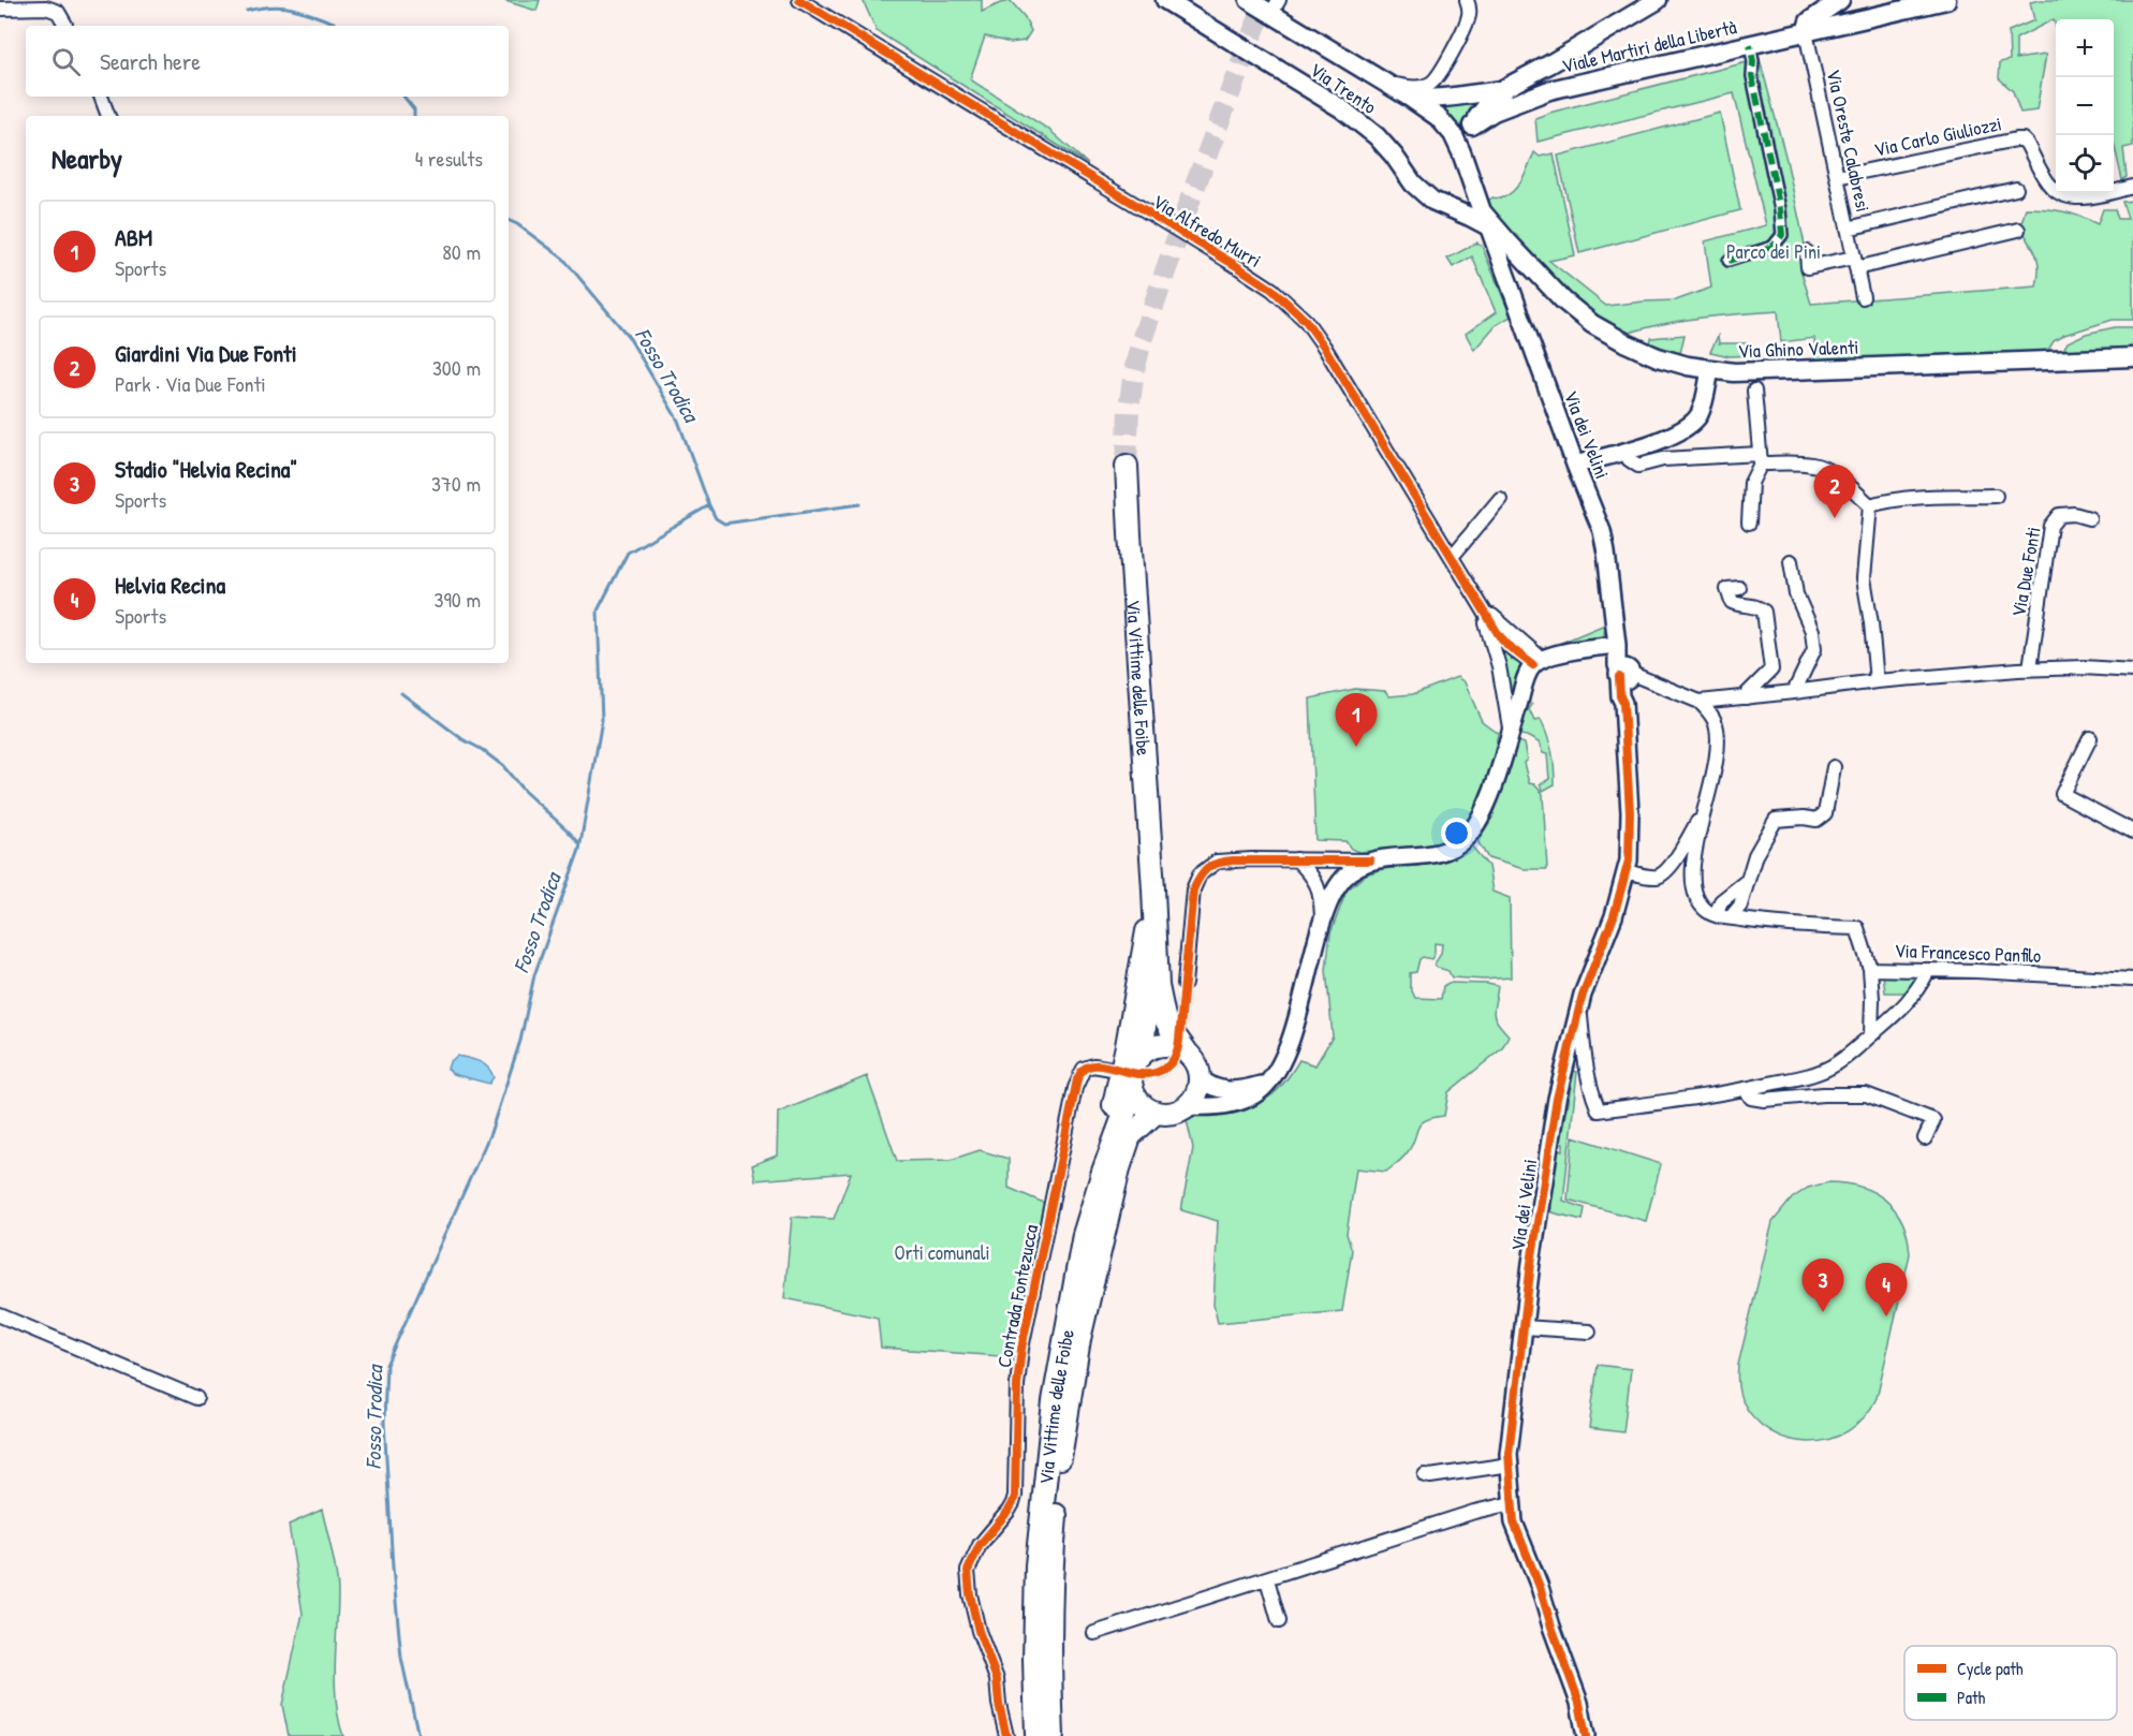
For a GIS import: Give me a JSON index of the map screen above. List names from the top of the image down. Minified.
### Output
{"streets":{"main road":["Viale Martiri della Libertà","Via Trento","Via Ghino Valenti","Via dei Velini","Via Vittime delle Foibe"],"street":["Via Carlo Giuliozzi","Via Oreste Calabresi","Via Alfredo Murri","Via Due Fonti","Via Francesco Panfilo","Contrada Fontezucca"]},"crossings":[["Viale Martiri della Libertà","Via Oreste Calabresi"],["Via Carlo Giuliozzi","Via Oreste Calabresi"],["Via Ghino Valenti","Via dei Velini"]],"water":["Fosso Trodica"],"parks":["Parco dei Pini","Orti comunali"],"legend":["Cycle path","Path"],"page":{"map_buttons":["+","−"],"search":"Search here","heading":["Nearby","4 results"],"list":[{"mark":"1","name":"ABM","note":"Sports","value":"80 m"},{"mark":"2","name":"Giardini Via Due Fonti","note":"Park · Via Due Fonti","value":"300 m"},{"mark":"3","name":"Stadio \"Helvia Recina\"","note":"Sports","value":"370 m"},{"mark":"4","name":"Helvia Recina","note":"Sports","value":"390 m"}],"pins":["2","1","3","4"]}}
